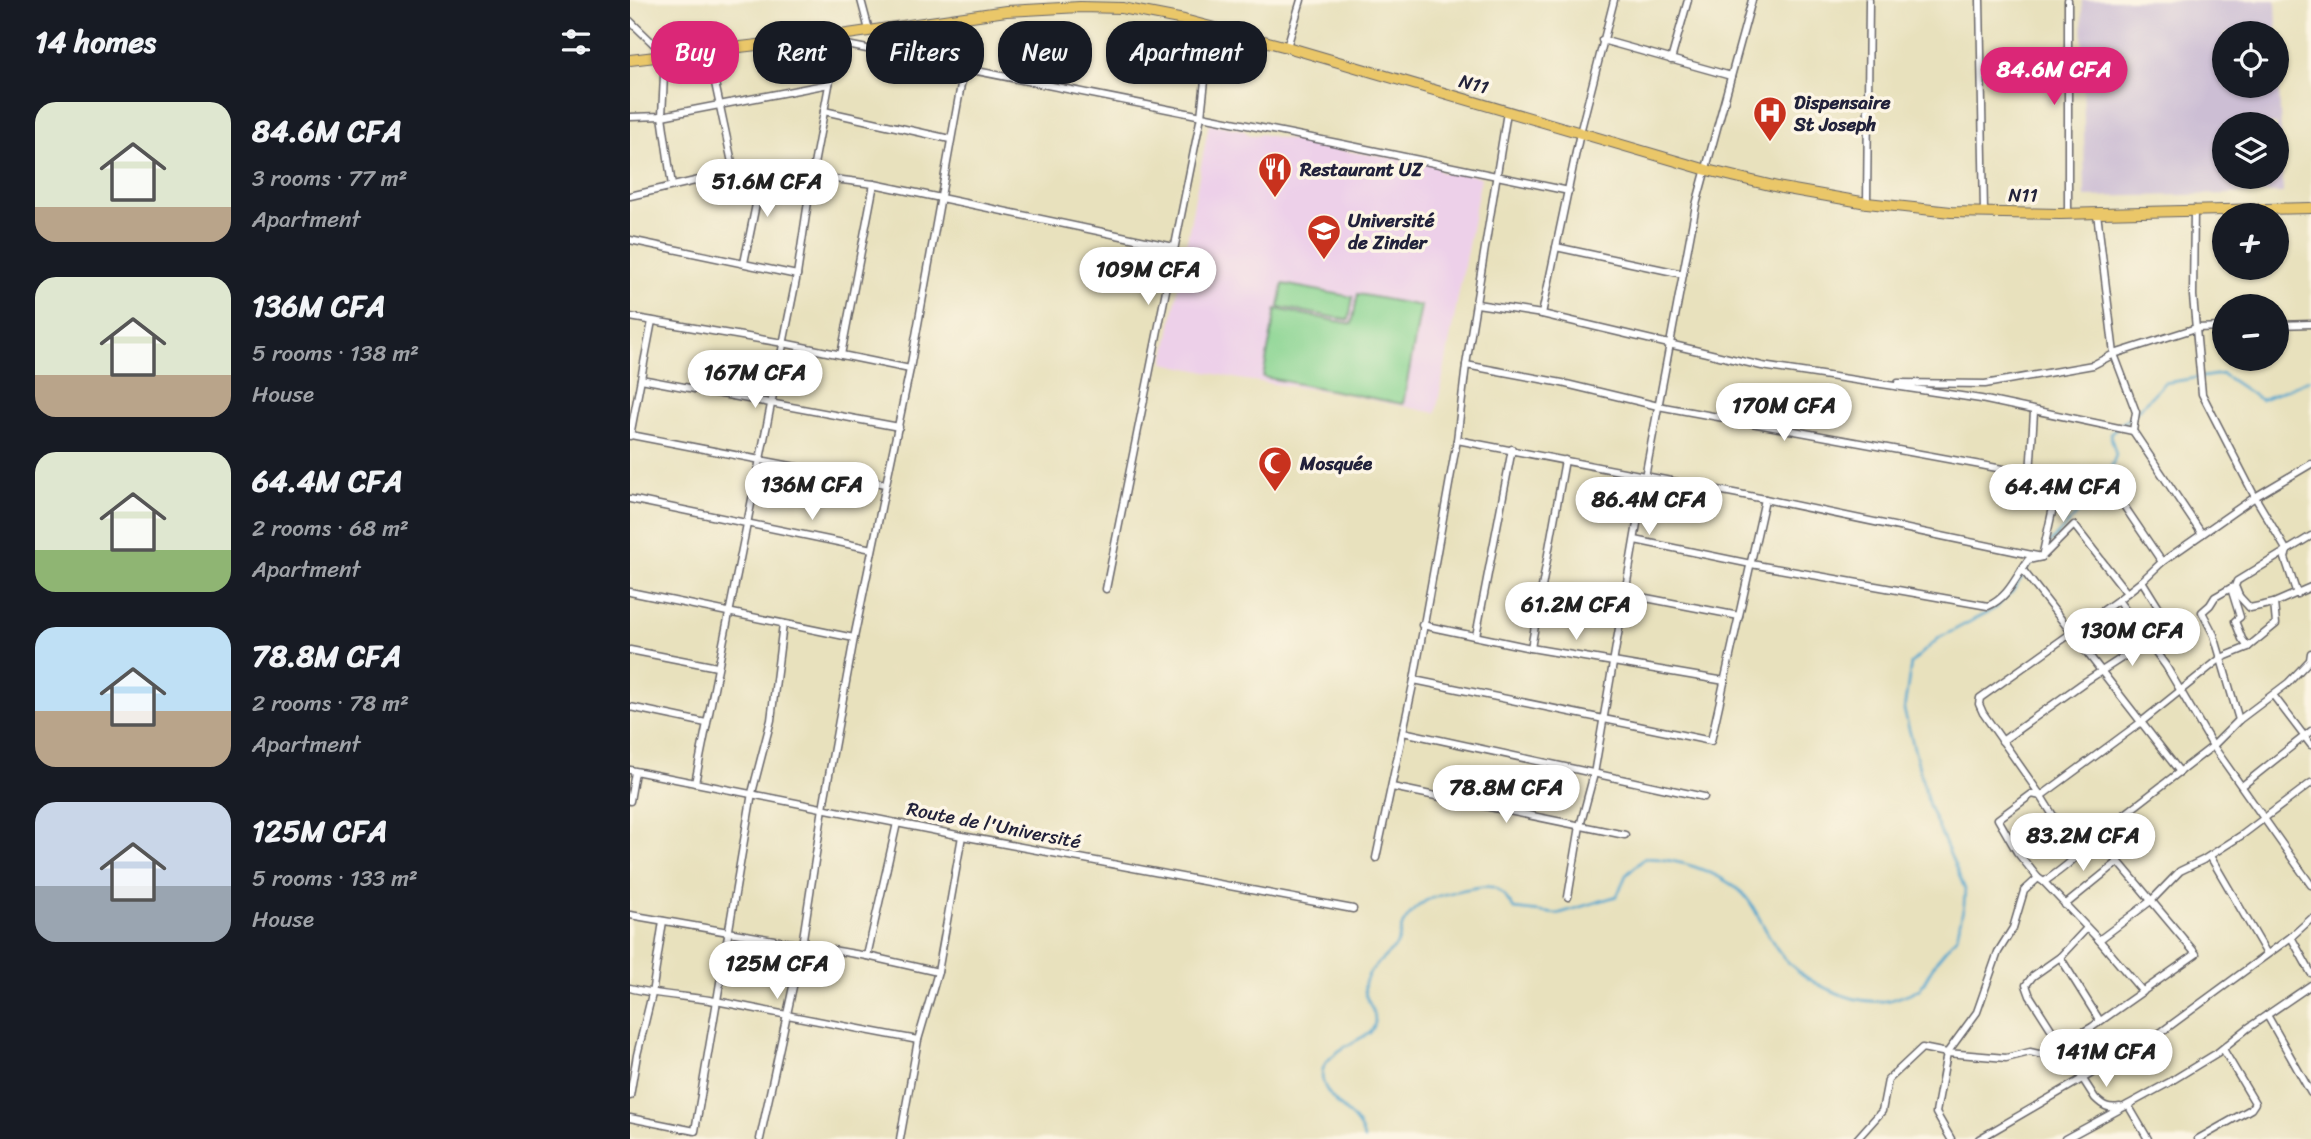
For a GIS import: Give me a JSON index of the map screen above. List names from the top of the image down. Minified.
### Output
{"streets":{"main road":["N11"],"street":["Route de l'Université"]},"places":{"hospital":["Dispensaire St Joseph"],"restaurant":["Restaurant UZ"],"school or university":["Université de Zinder"],"mosque":["Mosquée"]},"page":{"heading":"14 homes","map_buttons":["+","−"],"chip":["Buy","Rent","Filters","New","Apartment"],"price":["84.6M CFA","51.6M CFA","109M CFA","167M CFA","170M CFA","136M CFA","64.4M CFA","86.4M CFA","61.2M CFA","130M CFA","78.8M CFA","83.2M CFA","125M CFA","141M CFA"],"list":[{"name":"84.6M CFA","note":"3 rooms · 77 m² · Apartment"},{"name":"136M CFA","note":"5 rooms · 138 m² · House"},{"name":"64.4M CFA","note":"2 rooms · 68 m² · Apartment"},{"name":"78.8M CFA","note":"2 rooms · 78 m² · Apartment"},{"name":"125M CFA","note":"5 rooms · 133 m² · House"}]}}
